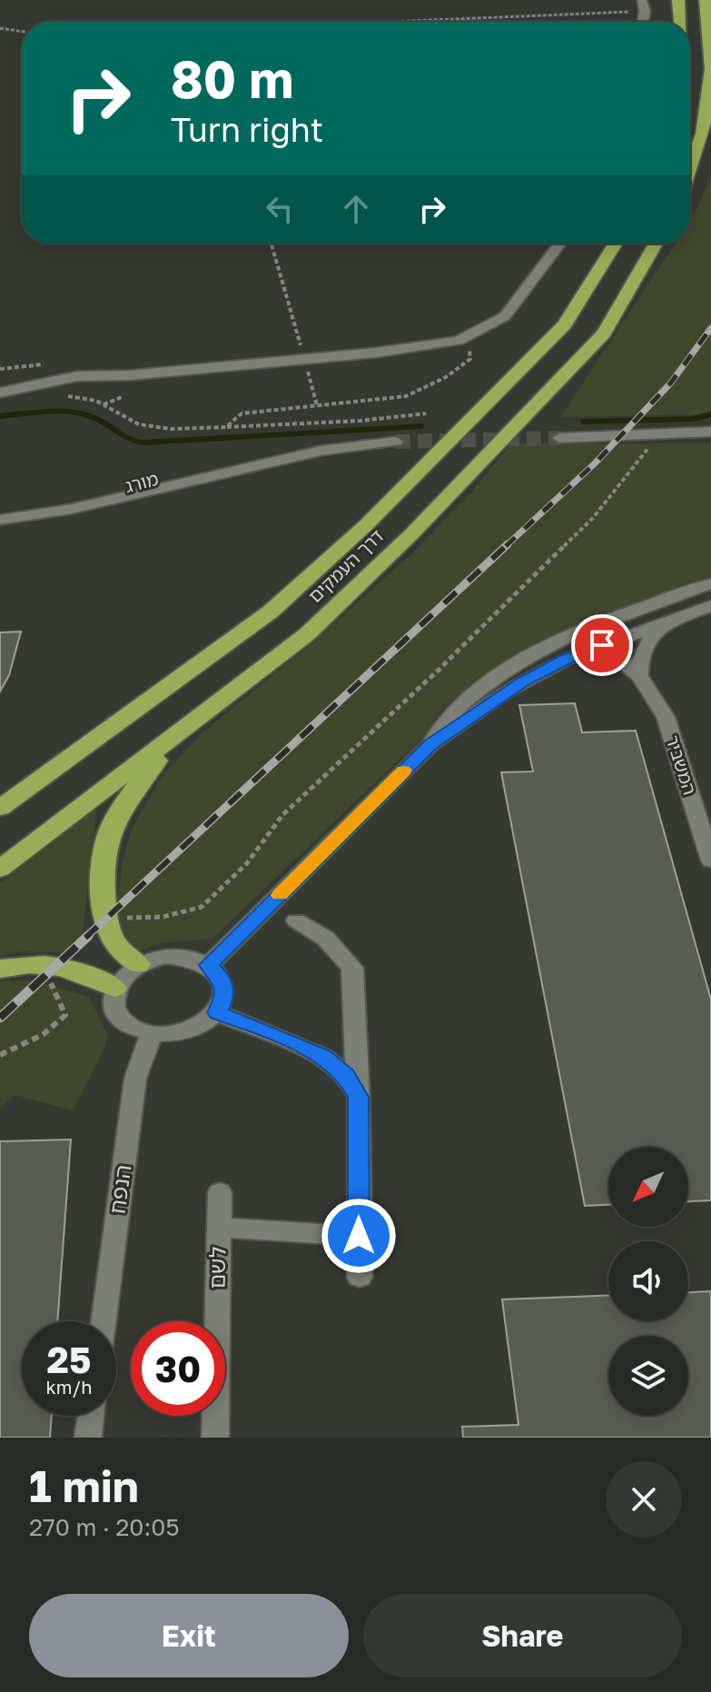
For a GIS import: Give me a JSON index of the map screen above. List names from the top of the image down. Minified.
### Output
{"streets":{"highway":["דרך העמקים"],"street":["מורג","המשביר","הנפח","לשם"]},"north":"bottom left","page":{"turn":["80 m","Turn right"],"speed":"25 km/h","limit":"30","heading":["1 min","270 m · 20:05"],"buttons":["Exit","Share"]}}
